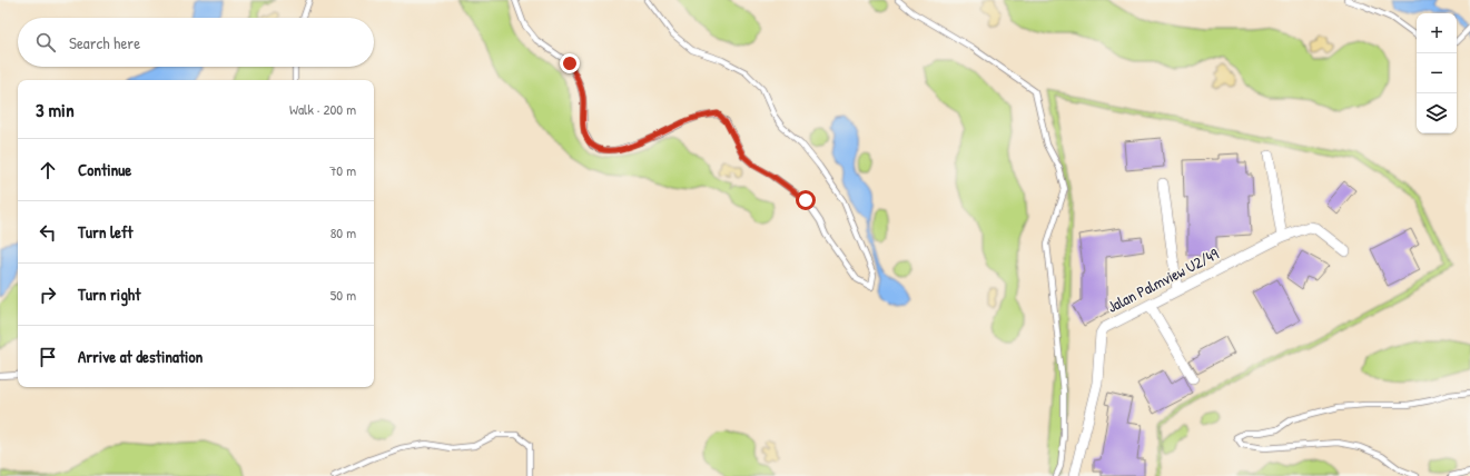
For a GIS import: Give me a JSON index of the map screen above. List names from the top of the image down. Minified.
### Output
{"streets":{"street":["Jalan Palmview U2/49"]},"page":{"map_buttons":["+","−"],"search":"Search here","heading":["3 min","Walk · 200 m"],"list":[["Continue","70 m"],["Turn left","80 m"],["Turn right","50 m"],"Arrive at destination"]}}
